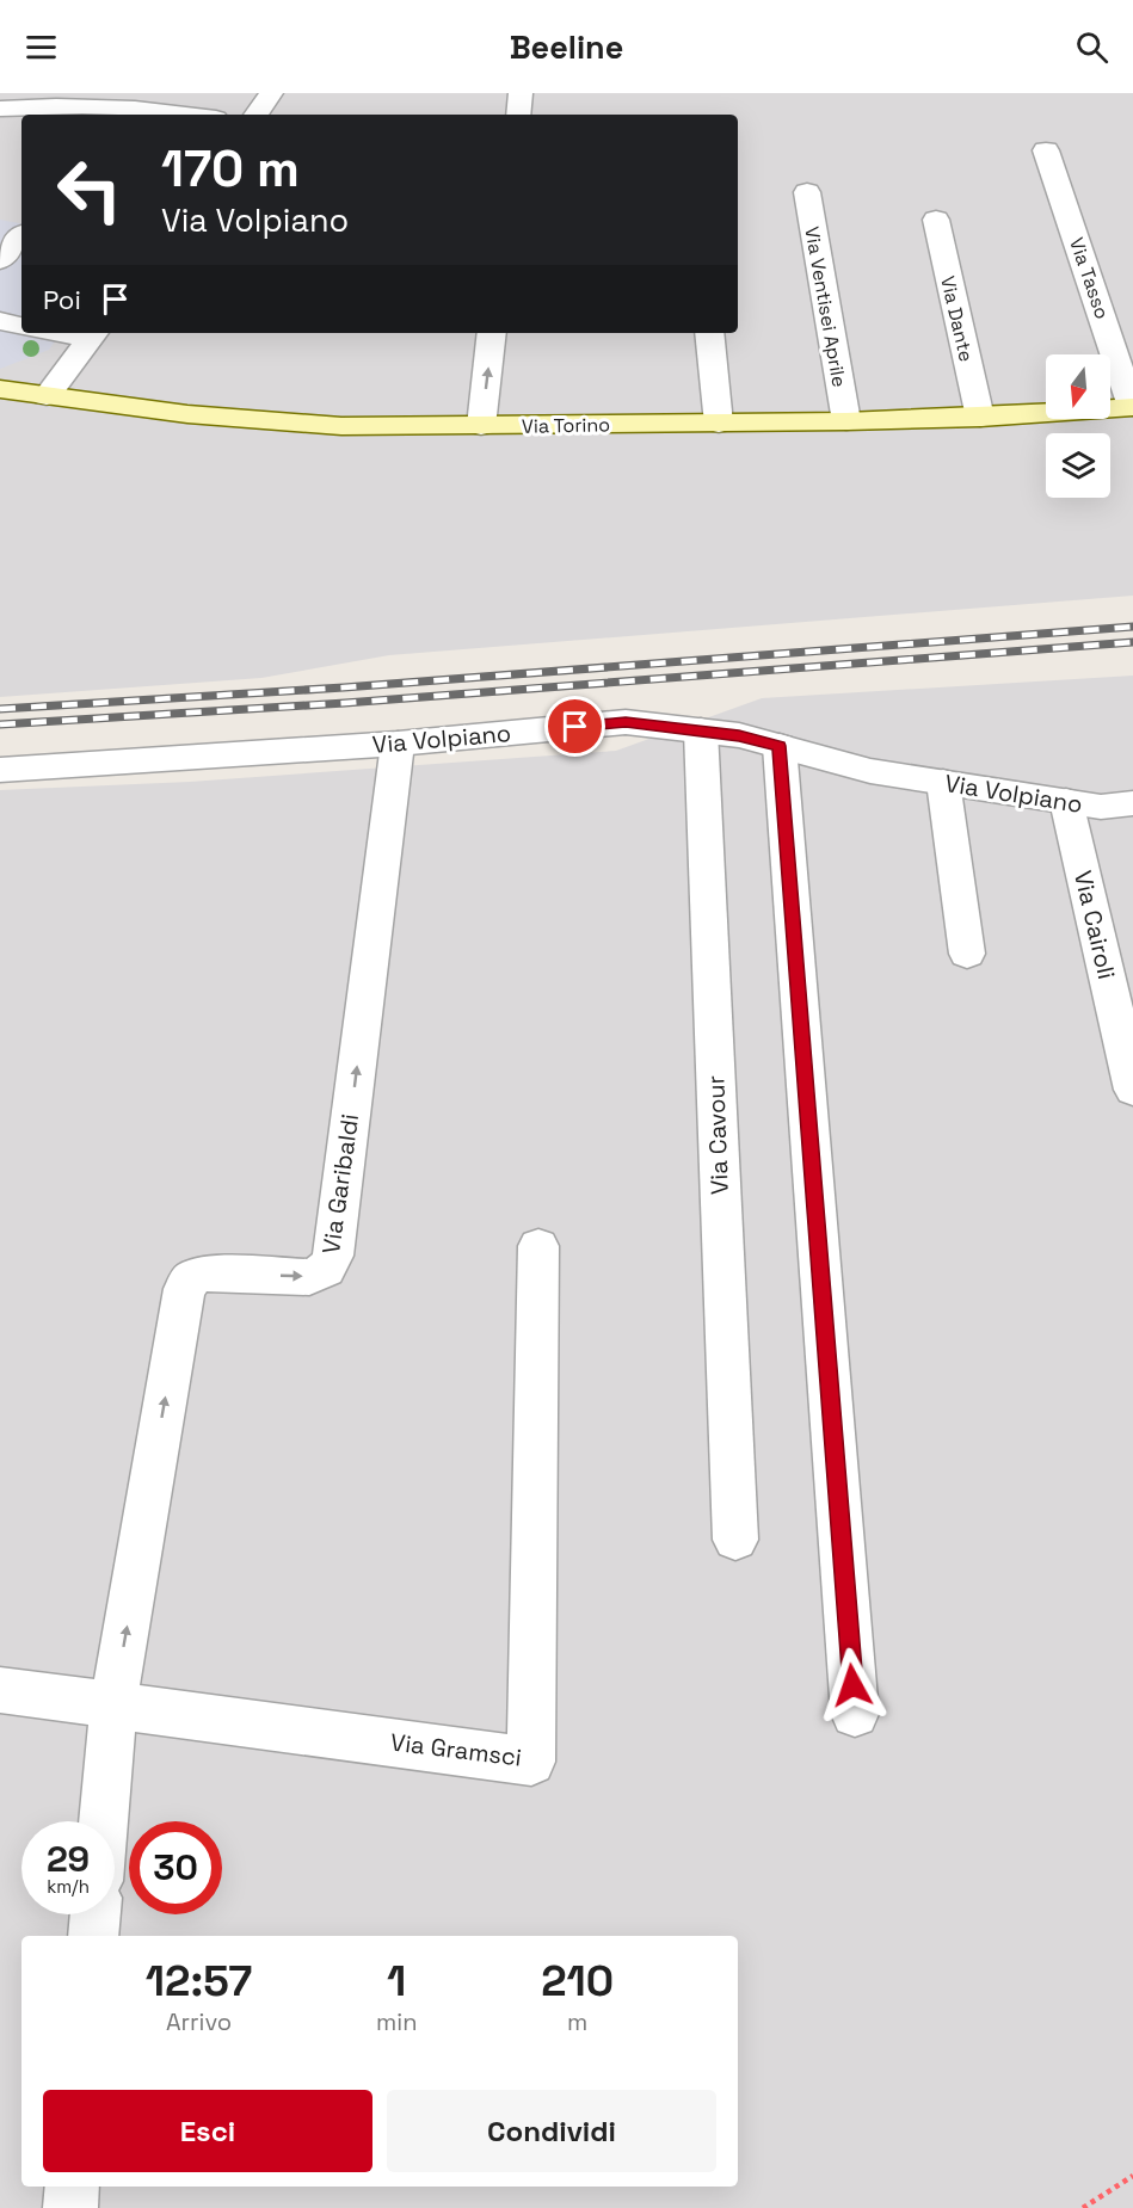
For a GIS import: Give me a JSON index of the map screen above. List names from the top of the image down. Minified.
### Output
{"streets":{"main road":["Via Torino"],"street":["Via Tasso","Via Ventisei Aprile","Via Dante","Via Volpiano","Via Cairoli","Via Cavour","Via Garibaldi","Via Gramsci"]},"crossings":[["Via Tasso","Via Torino"],["Via Ventisei Aprile","Via Torino"],["Via Dante","Via Torino"],["Via Volpiano","Via Cairoli"],["Via Volpiano","Via Cavour"],["Via Volpiano","Via Garibaldi"],["Via Garibaldi","Via Gramsci"]],"one_way":["Via Garibaldi"],"north":"bottom","page":{"header":"Beeline","turn":["170 m","Via Volpiano"],"then":"Poi","speed":"29 km/h","limit":"30","eta":["12:57","Arrivo","1","min","210","m"],"buttons":["Esci","Condividi"]}}
